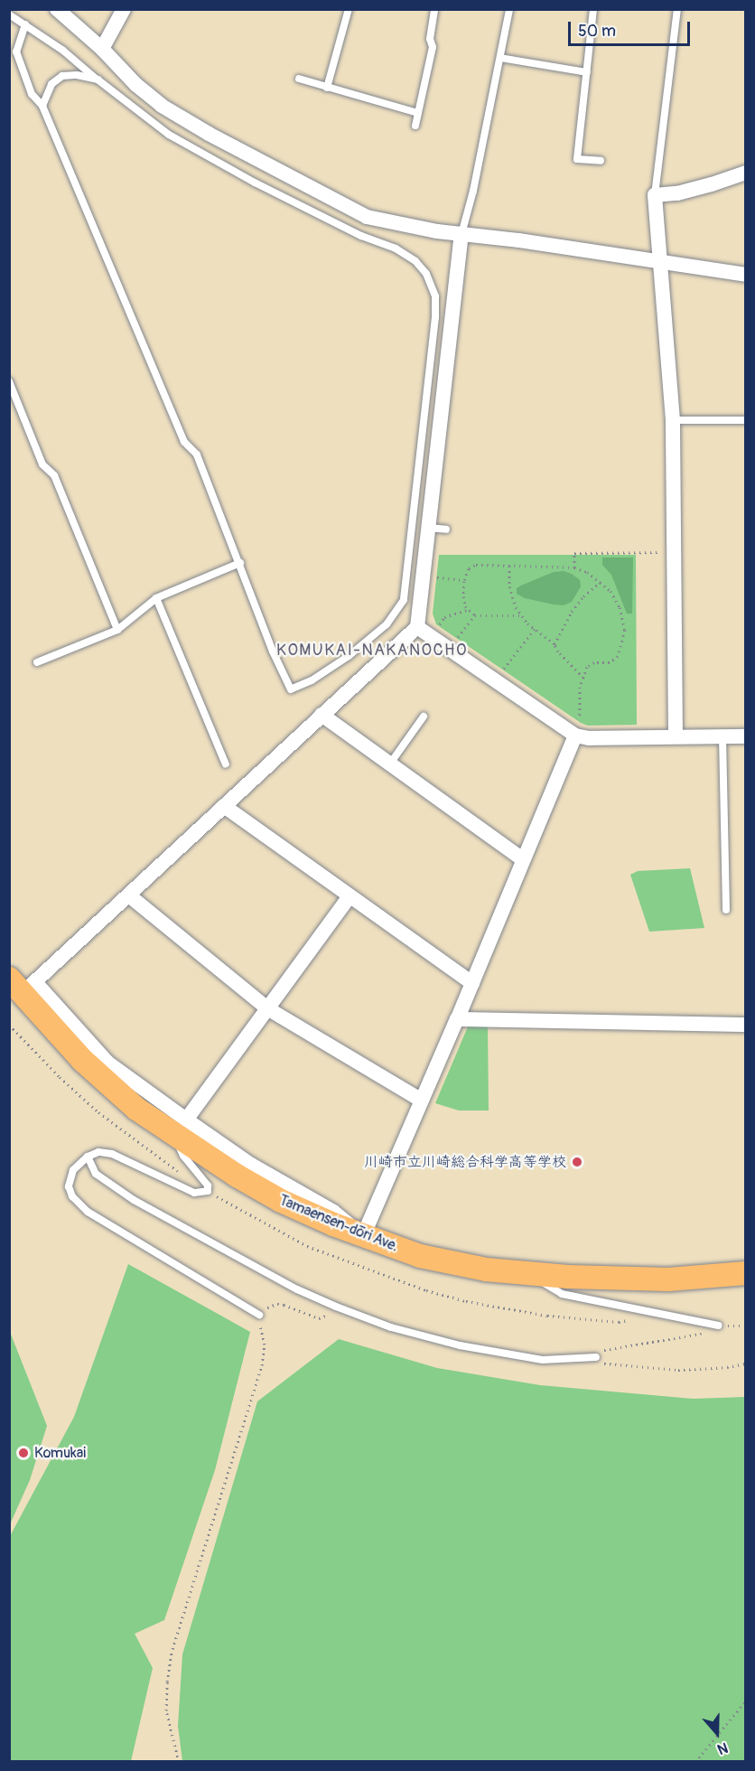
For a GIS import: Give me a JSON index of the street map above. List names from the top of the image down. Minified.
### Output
{"streets":{"main road":["Tamaensen-dōri Ave."]},"districts":["KOMUKAI-NAKANOCHO"],"places":["川崎市立川崎総合科学高等学校","Komukai"],"scale_bar":"50 m","north":"bottom"}
